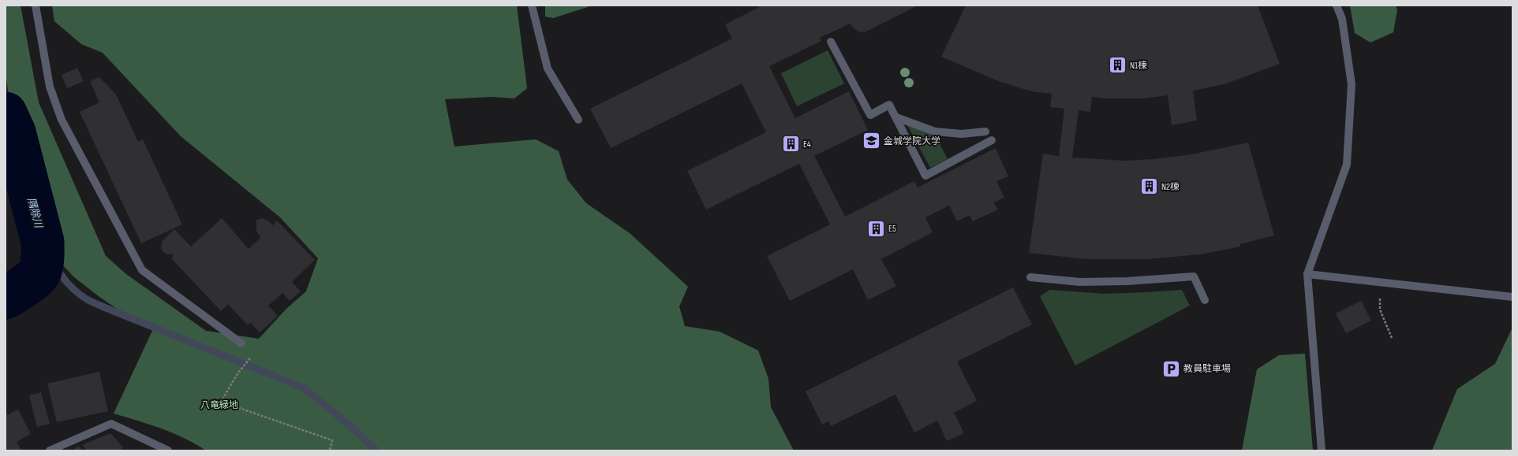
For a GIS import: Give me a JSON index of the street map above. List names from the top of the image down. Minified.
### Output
{"water":["隅除川"],"parks":["八竜緑地"],"places":{"building":["N1棟","E4","N2棟","E5"],"school or university":["金城学院大学"],"parking":["教員駐車場"]}}
